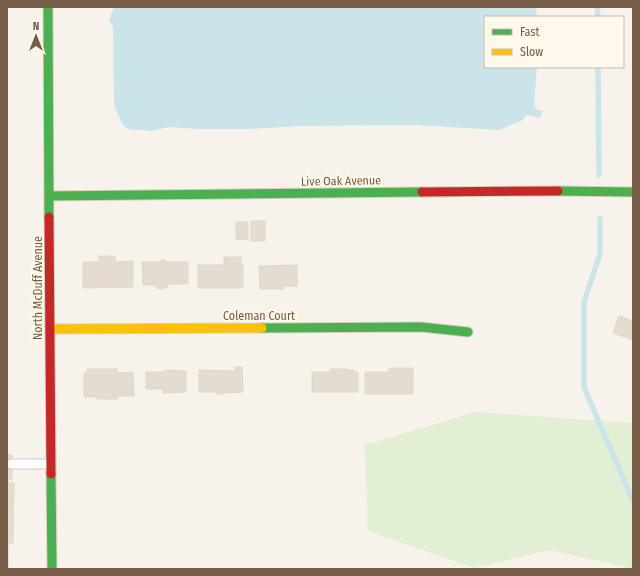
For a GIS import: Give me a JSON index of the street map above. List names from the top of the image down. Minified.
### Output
{"streets":{"street":["Live Oak Avenue","North McDuff Avenue","Coleman Court"]},"crossings":[["Live Oak Avenue","North McDuff Avenue"],["North McDuff Avenue","Coleman Court"]],"legend":["Fast","Slow"],"north":"top"}
